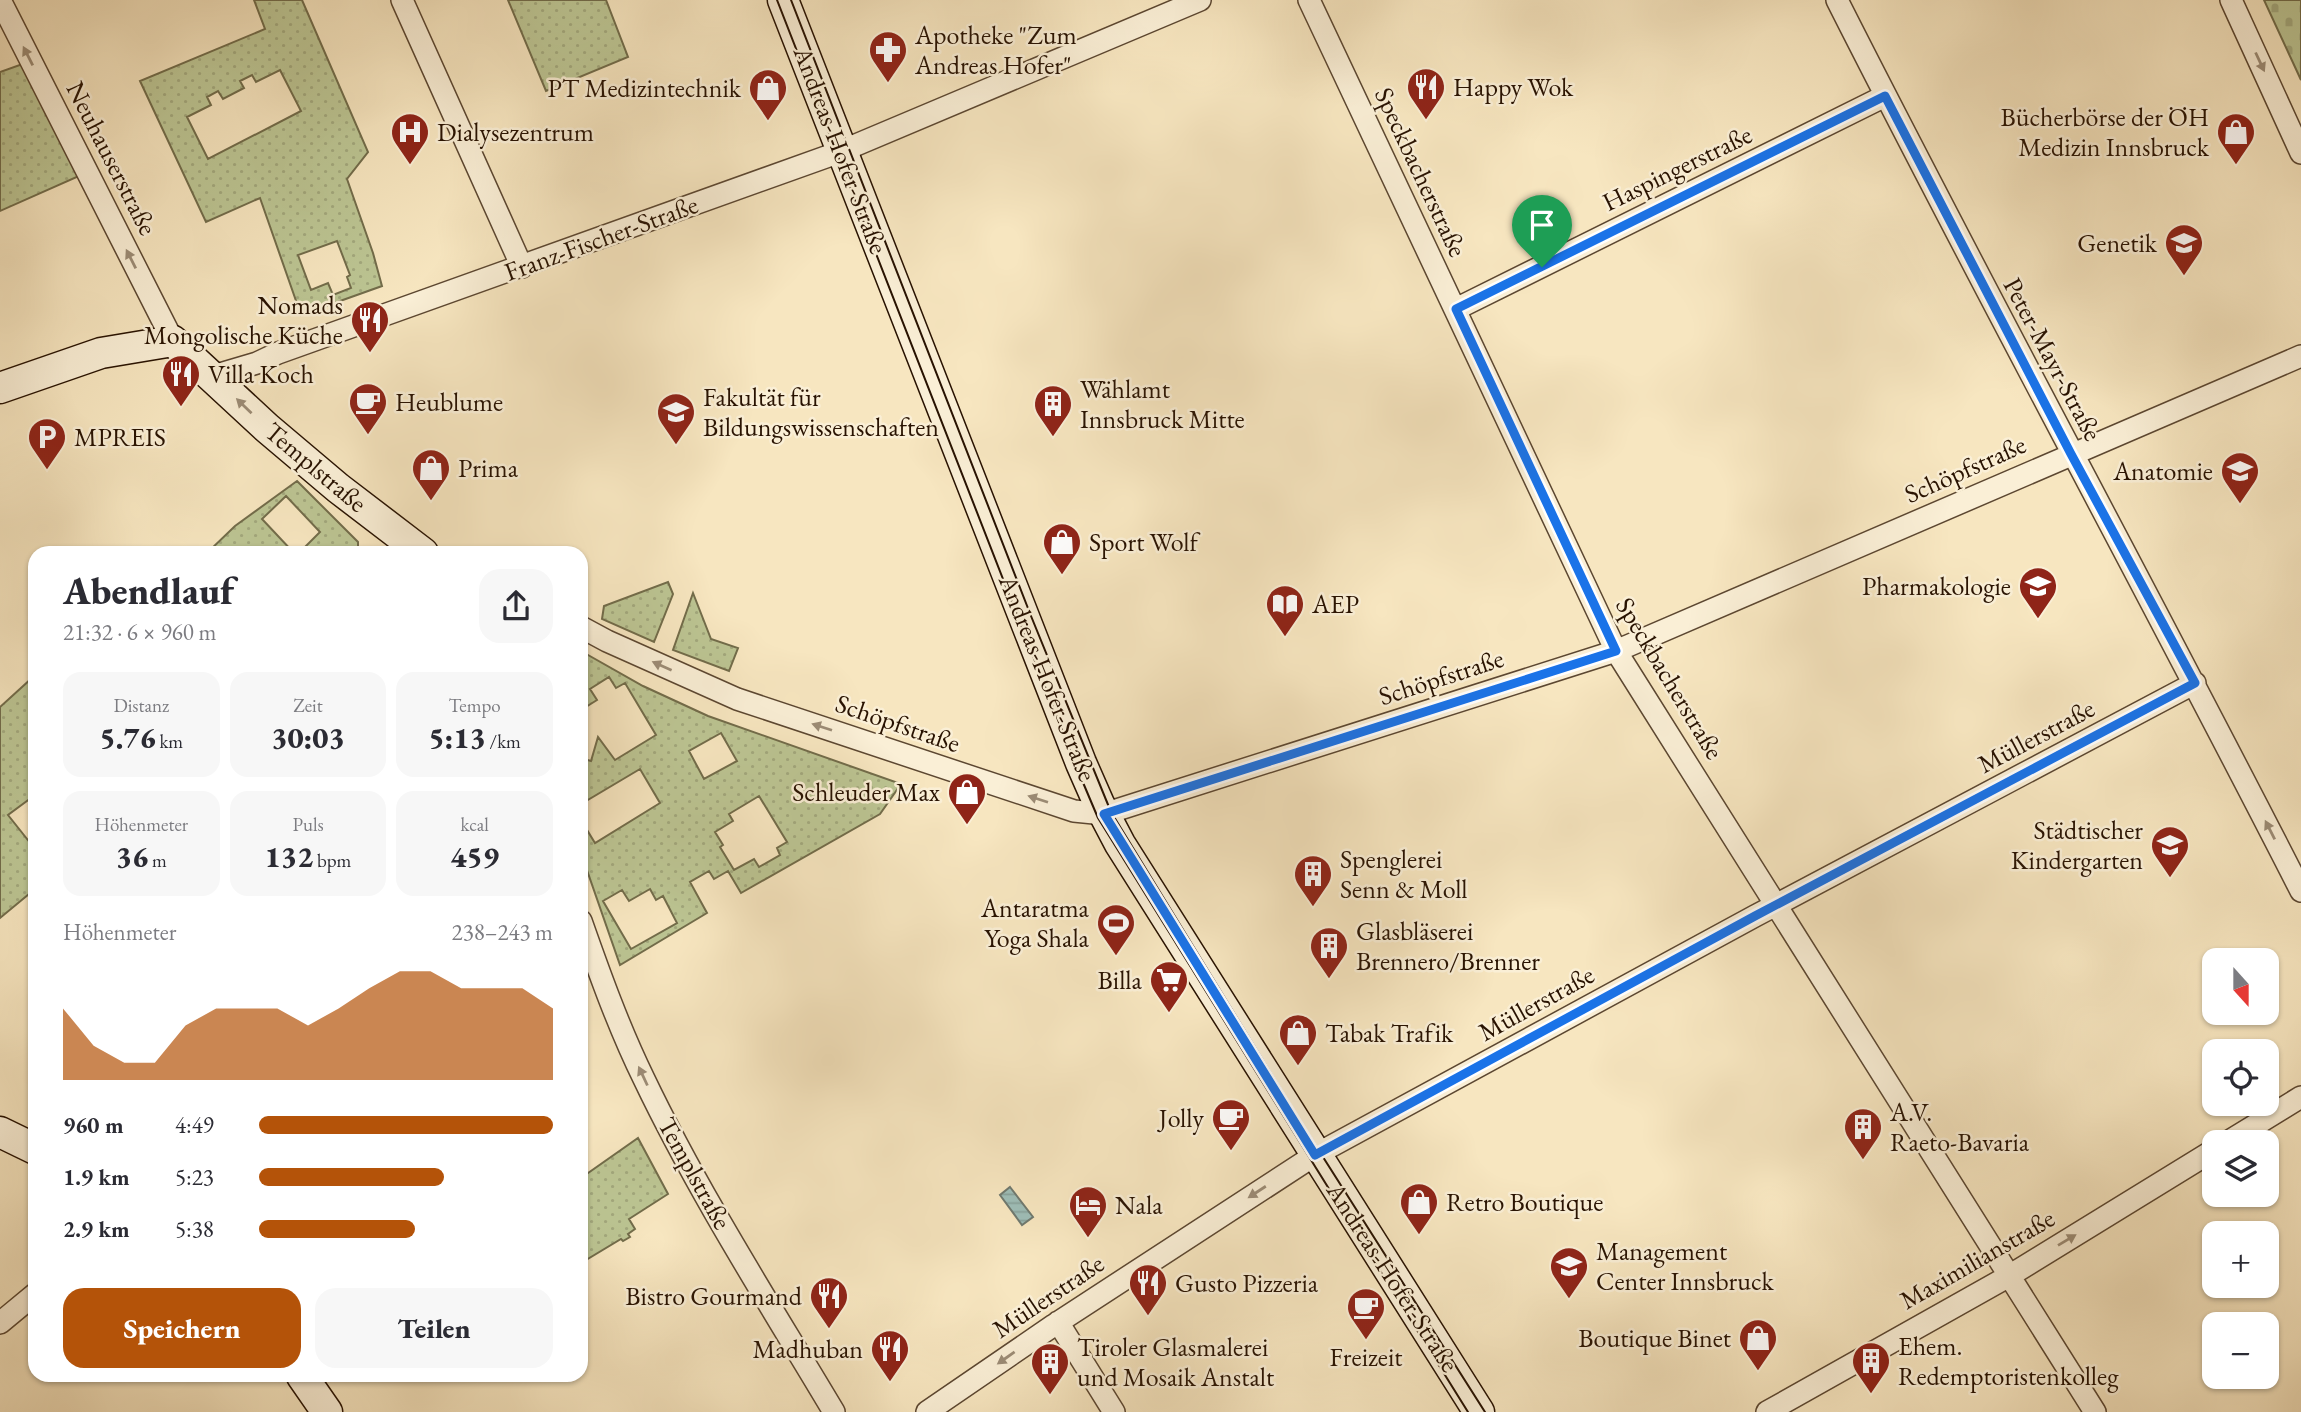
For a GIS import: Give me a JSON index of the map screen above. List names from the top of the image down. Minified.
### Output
{"streets":{"street":["Andreas-Hofer-Straße","Neuhauserstraße","Haspingerstraße","Speckbacherstraße","Franz-Fischer-Straße","Peter-Mayr-Straße","Templstraße","Schöpfstraße","Müllerstraße","Maximilianstraße"]},"crossings":[["Andreas-Hofer-Straße","Franz-Fischer-Straße"],["Andreas-Hofer-Straße","Schöpfstraße"],["Andreas-Hofer-Straße","Müllerstraße"],["Haspingerstraße","Speckbacherstraße"],["Haspingerstraße","Peter-Mayr-Straße"],["Speckbacherstraße","Schöpfstraße"],["Speckbacherstraße","Müllerstraße"],["Speckbacherstraße","Maximilianstraße"],["Franz-Fischer-Straße","Templstraße"],["Peter-Mayr-Straße","Schöpfstraße"],["Peter-Mayr-Straße","Müllerstraße"]],"one_way":["Neuhauserstraße","Templstraße","Maximilianstraße"],"places":{"pharmacy":["Apotheke \"Zum Andreas Hofer\""],"restaurant":["Happy Wok","Nomads Mongolische Küche","Villa Koch","Gusto Pizzeria","Bistro Gourmand","Madhuban"],"shop":["PT Medizintechnik","Bücherbörse der ÖH Medizin Innsbruck","Prima","Sport Wolf","Schleuder Max","Tabak Trafik","Retro Boutique","Boutique Binet"],"hospital":["Dialysezentrum"],"school or university":["Genetik","Fakultät für Bildungswissenschaften","Anatomie","Pharmakologie","Städtischer Kindergarten","Management Center Innsbruck"],"cafe":["Heublume","Jolly","Freizeit"],"building":["Wählamt Innsbruck Mitte","Spenglerei Senn & Moll","Glasbläserei Brennero/Brenner","A.V. Raeto-Bavaria","Ehem. Redemptoristenkolleg","Tiroler Glasmalerei und Mosaik Anstalt"],"parking":["MPREIS"],"library":["AEP"],"sports":["Antaratma Yoga Shala"],"supermarket":["Billa"],"hotel":["Nala"]},"north":"bottom","page":{"heading":["Abendlauf","21:32 · 6 × 960 m"],"stats":[["Distanz","5.76 km"],["Zeit","30:03"],["Tempo","5:13 /km"],["Höhenmeter","36 m"],["Puls","132 bpm"],["kcal","459"]],"chart":["Höhenmeter","238–243 m"],"map_buttons":["+","−"],"list":[{"name":"960 m","note":"4:49"},{"name":"1.9 km","note":"5:23"},{"name":"2.9 km","note":"5:38"}],"buttons":["Speichern","Teilen"]}}
